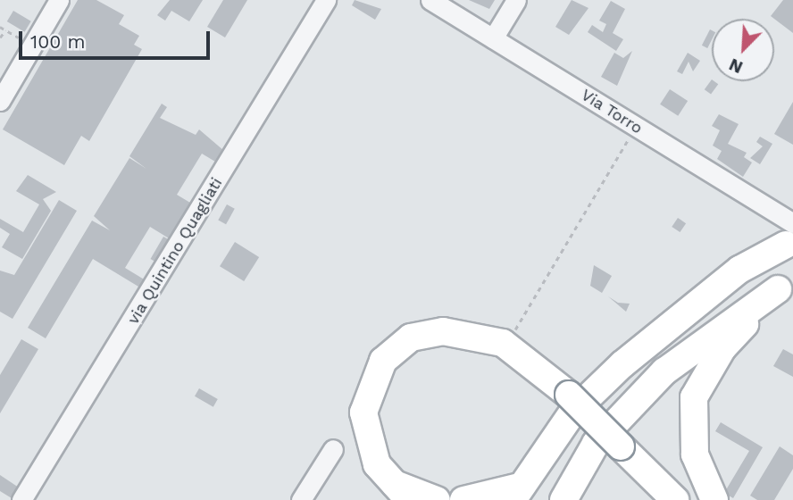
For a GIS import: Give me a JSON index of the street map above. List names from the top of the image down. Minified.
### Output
{"streets":{"street":["Via Torro","via Quintino Quagliati"]},"scale_bar":"100 m","north":"bottom left"}
